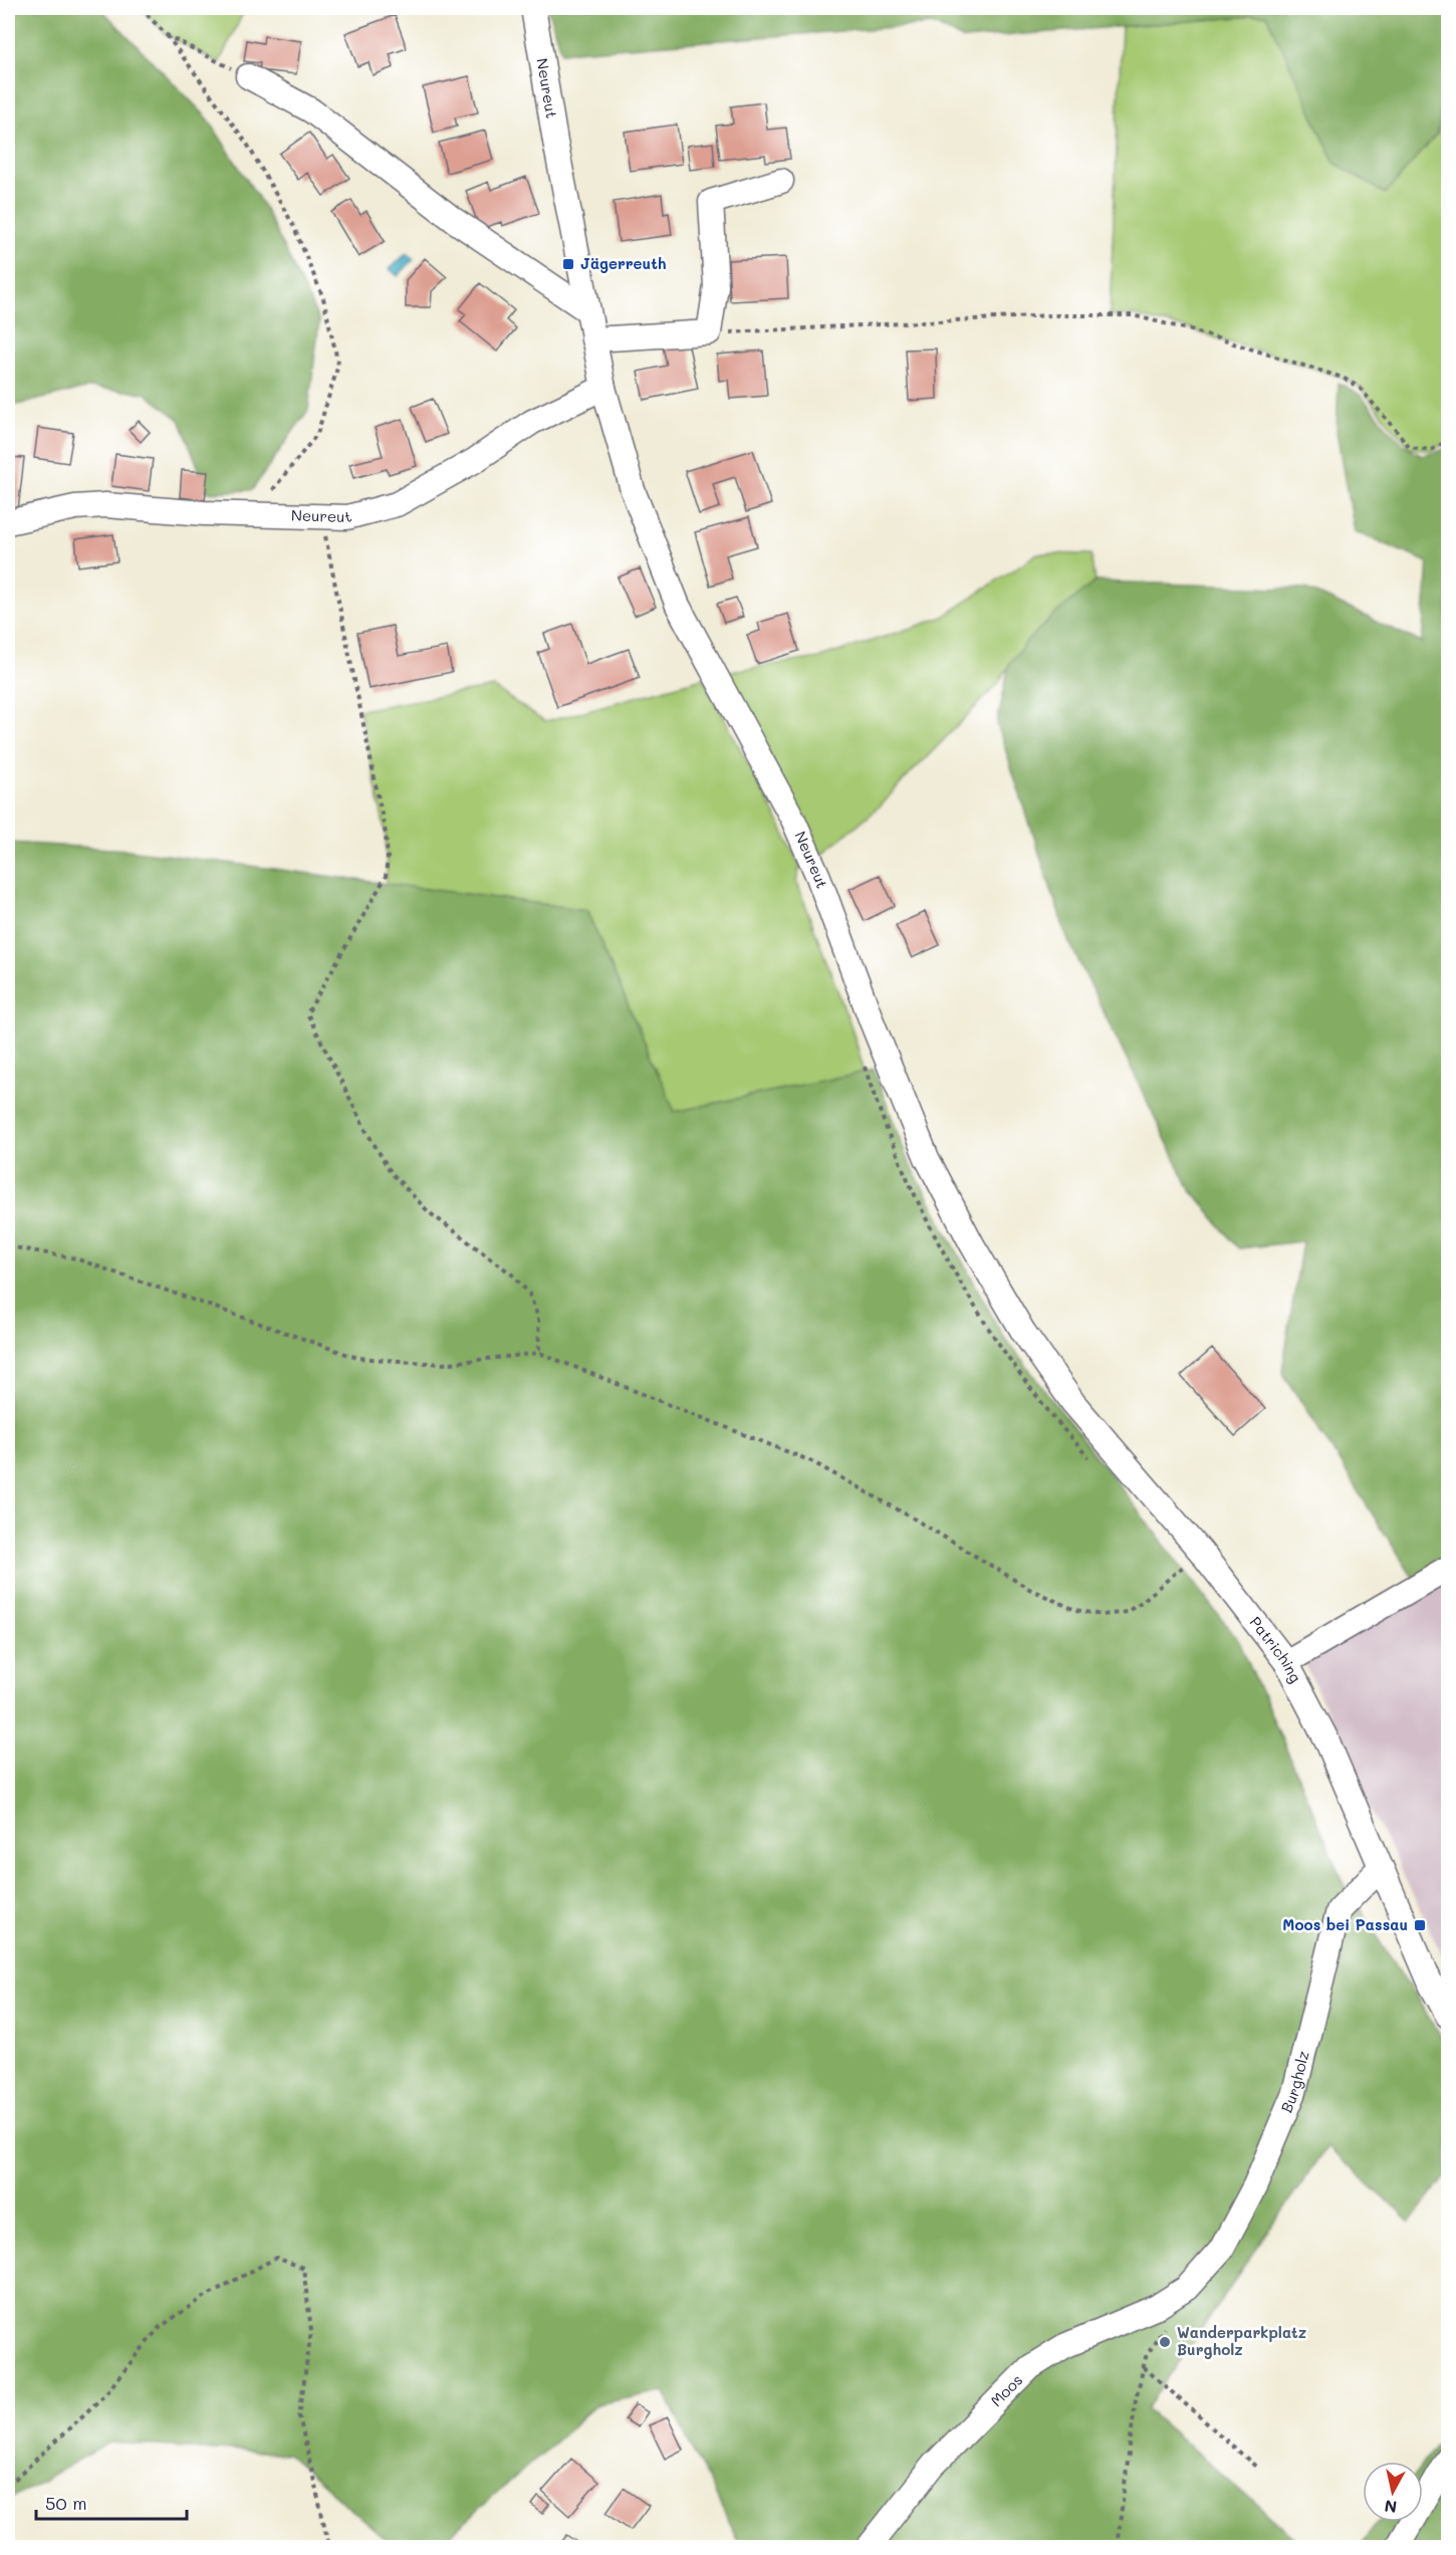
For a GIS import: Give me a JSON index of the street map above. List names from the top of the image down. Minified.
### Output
{"streets":{"street":["Neureut","Patriching","Burgholz","Moos"]},"crossings":[["Neureut","Patriching"],["Patriching","Burgholz"],["Burgholz","Moos"]],"places":{"transit":["Jägerreuth","Moos bei Passau"],"other":["Wanderparkplatz Burgholz"]},"scale_bar":"50 m","north":"bottom"}
